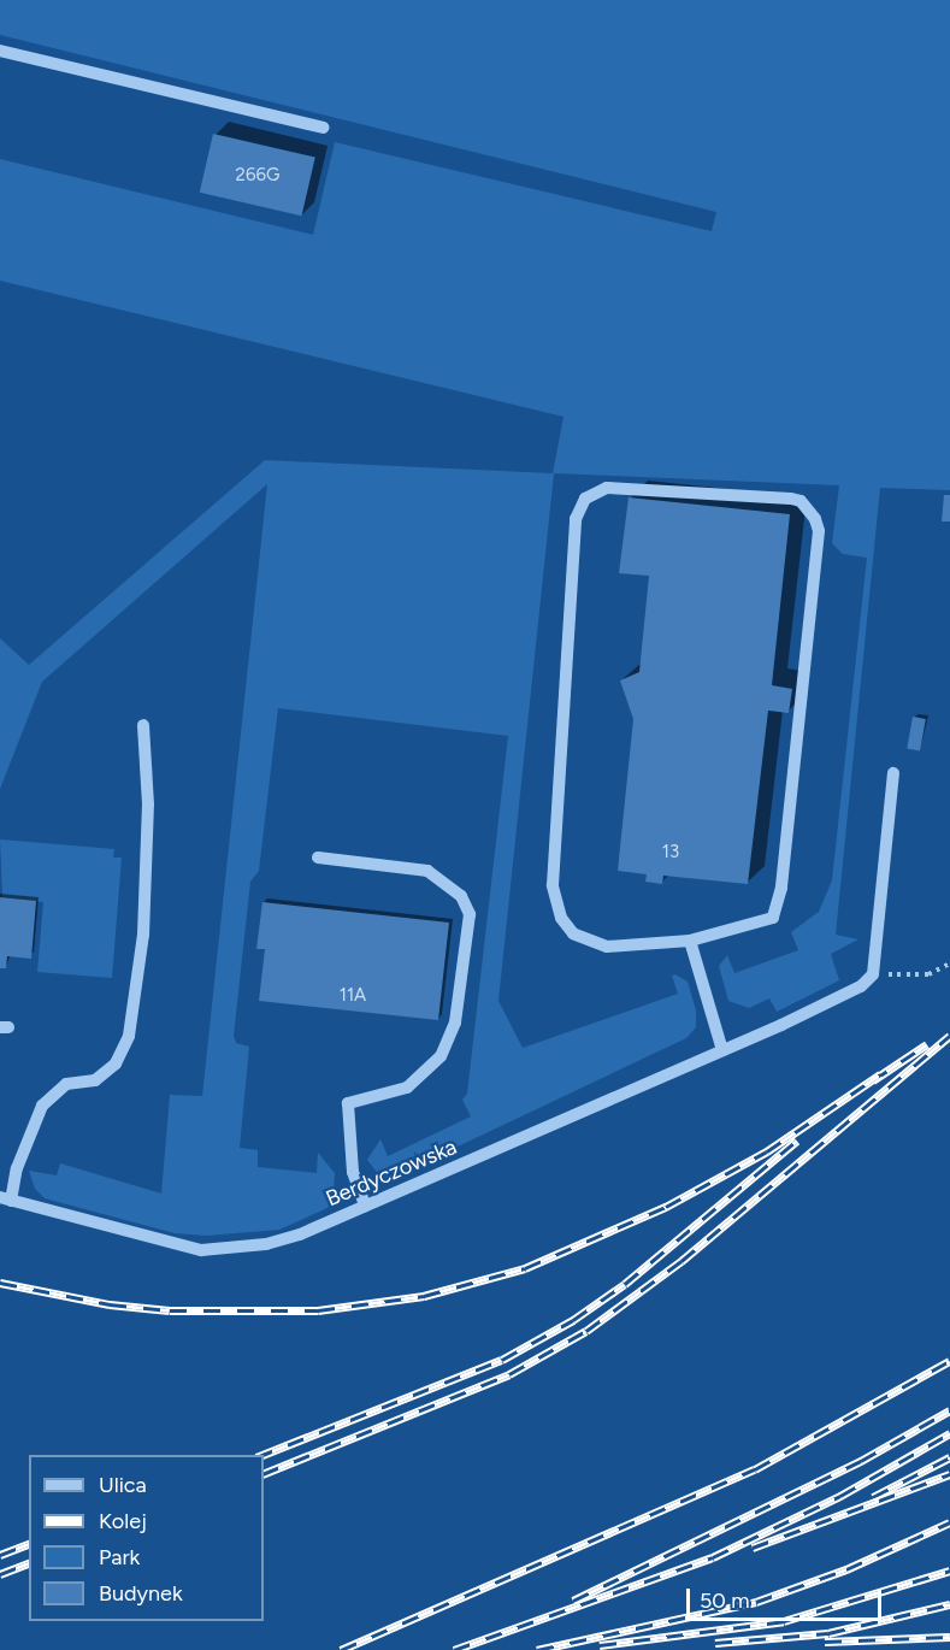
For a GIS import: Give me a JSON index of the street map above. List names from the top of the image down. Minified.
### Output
{"streets":{"street":["Berdyczowska"]},"house_numbers":["266G","13","11A"],"legend":["Ulica","Kolej","Park","Budynek"],"scale_bar":"50 m"}
